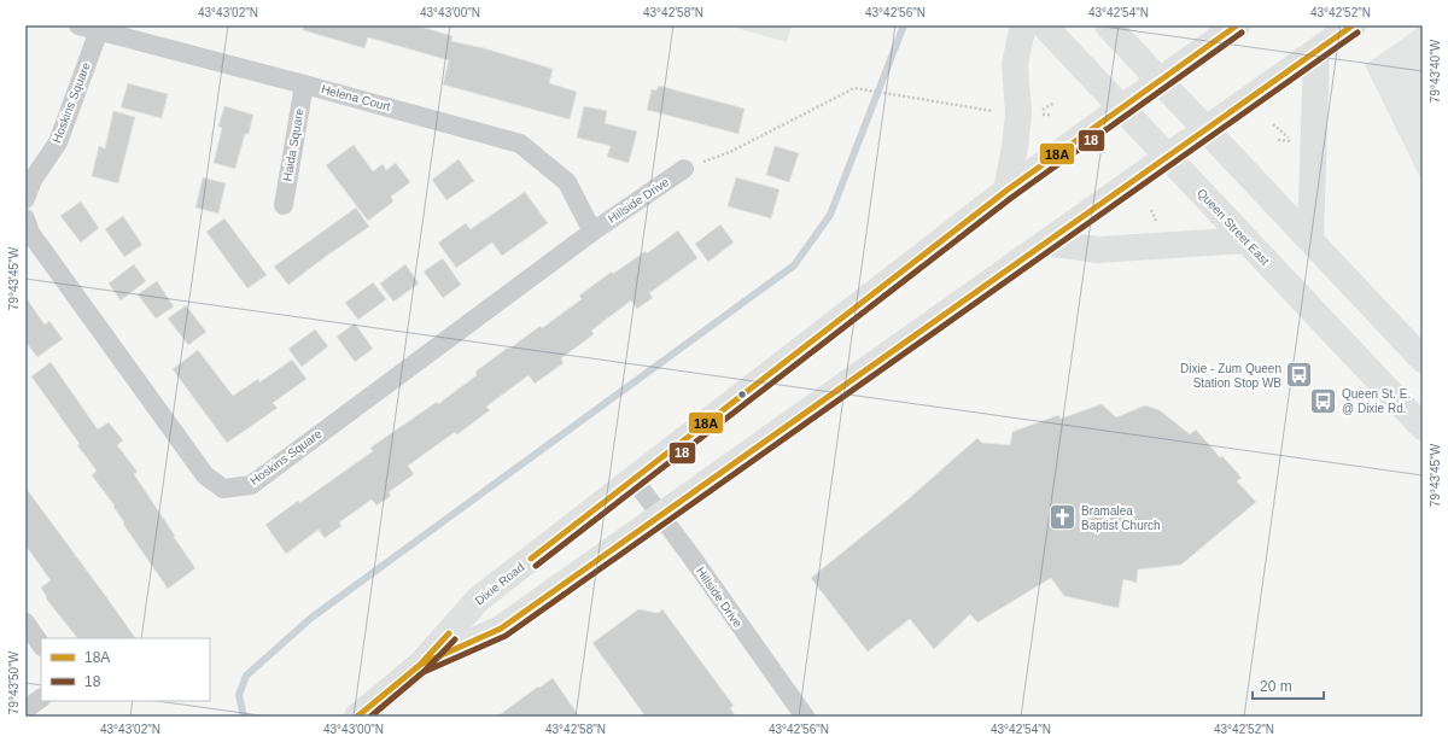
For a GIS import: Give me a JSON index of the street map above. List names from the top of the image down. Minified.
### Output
{"streets":{"main road":["Queen Street East","Dixie Road"],"street":["Helena Court","Hoskins Square","Haida Square","Hillside Drive"]},"crossings":[["Helena Court","Hoskins Square"],["Helena Court","Haida Square"],["Helena Court","Hillside Drive"],["Hoskins Square","Hillside Drive"],["Hillside Drive","Dixie Road"],["Queen Street East","Dixie Road"]],"places":{"bus stop":["Dixie - Zum Queen Station Stop WB","Queen St. E. @ Dixie Rd."],"church":["Bramalea Baptist Church"]},"lines":["transit line 18A","transit line 18"],"legend":["18A","18"],"scale_bar":"20 m","coordinates":["43°43'02\"N","43°43'00\"N","43°42'58\"N","43°42'56\"N","43°42'54\"N","43°42'52\"N","79°43'40\"W","79°43'45\"W","79°43'50\"W"]}
